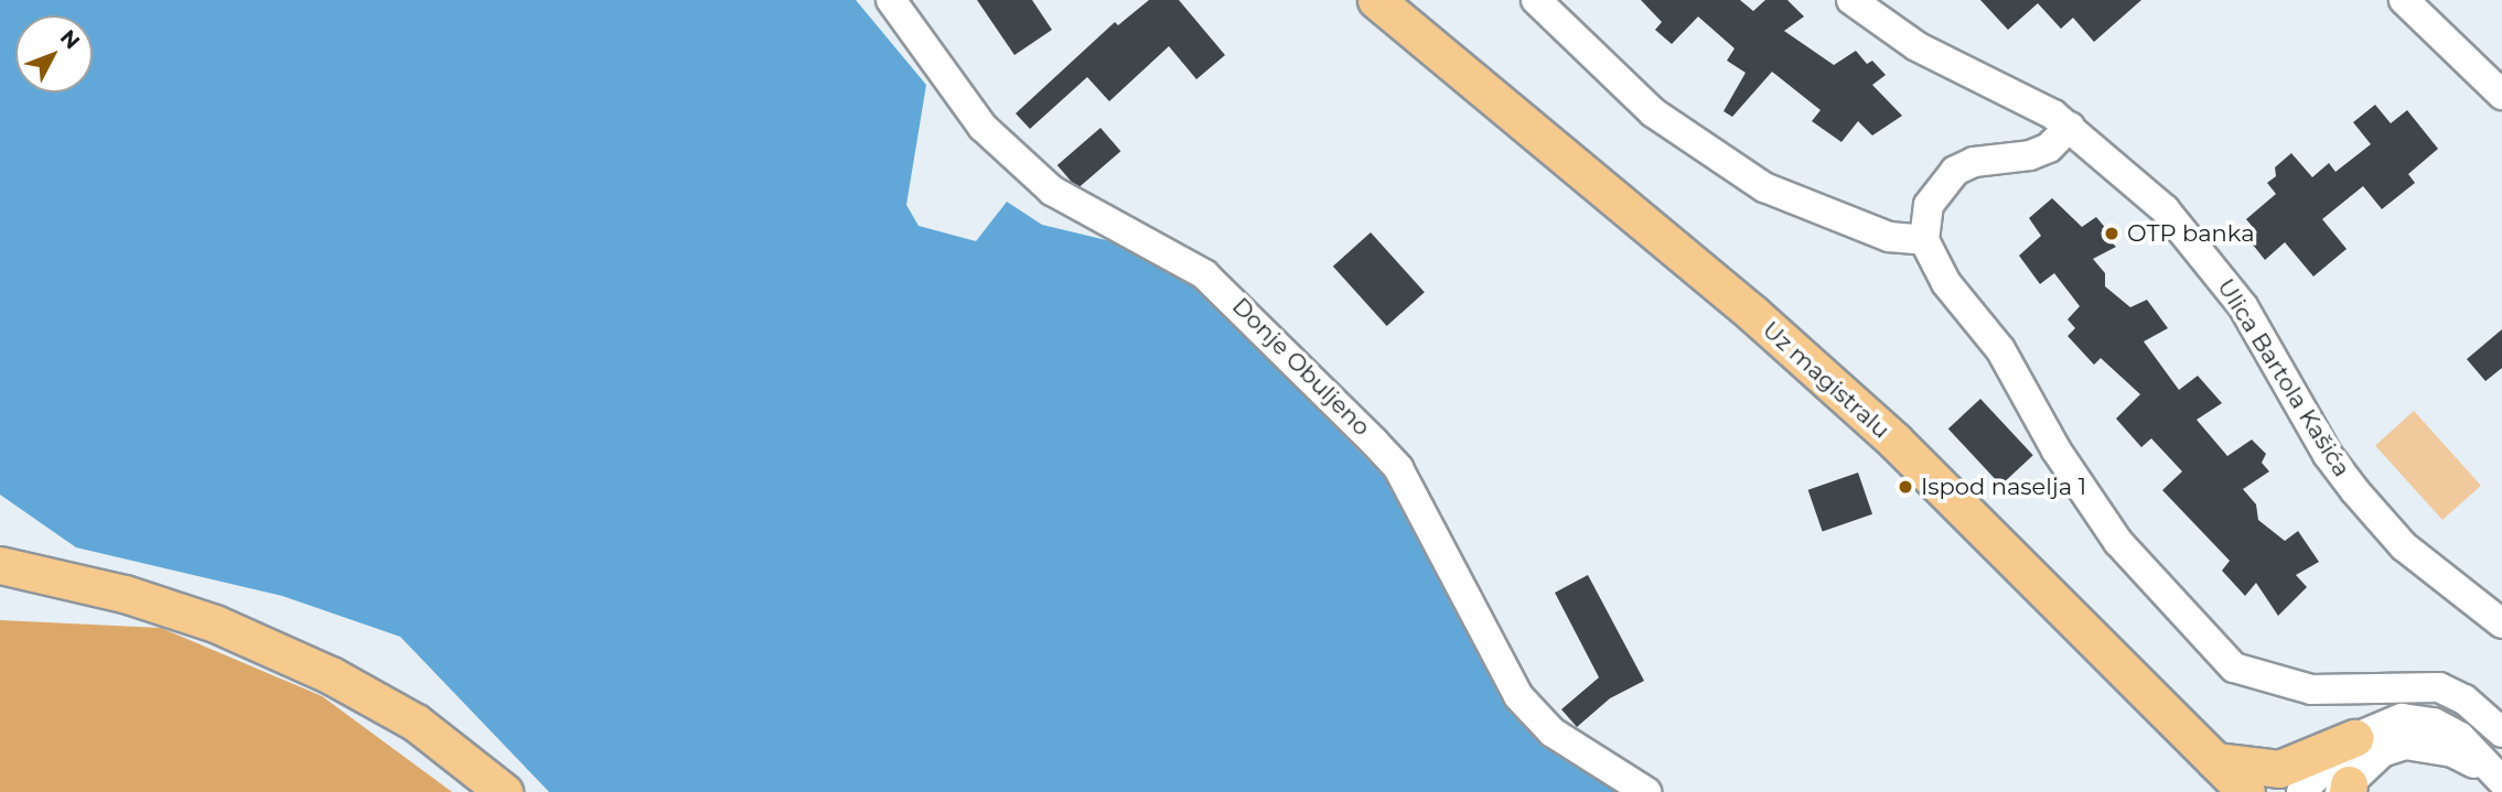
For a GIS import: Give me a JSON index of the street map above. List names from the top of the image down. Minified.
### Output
{"streets":{"main road":["Uz magistralu"],"street":["Donje Obuljeno","Ulica Bartola Kašića"]},"places":["OTP banka","Ispod naselja 1"],"north":"top right"}
